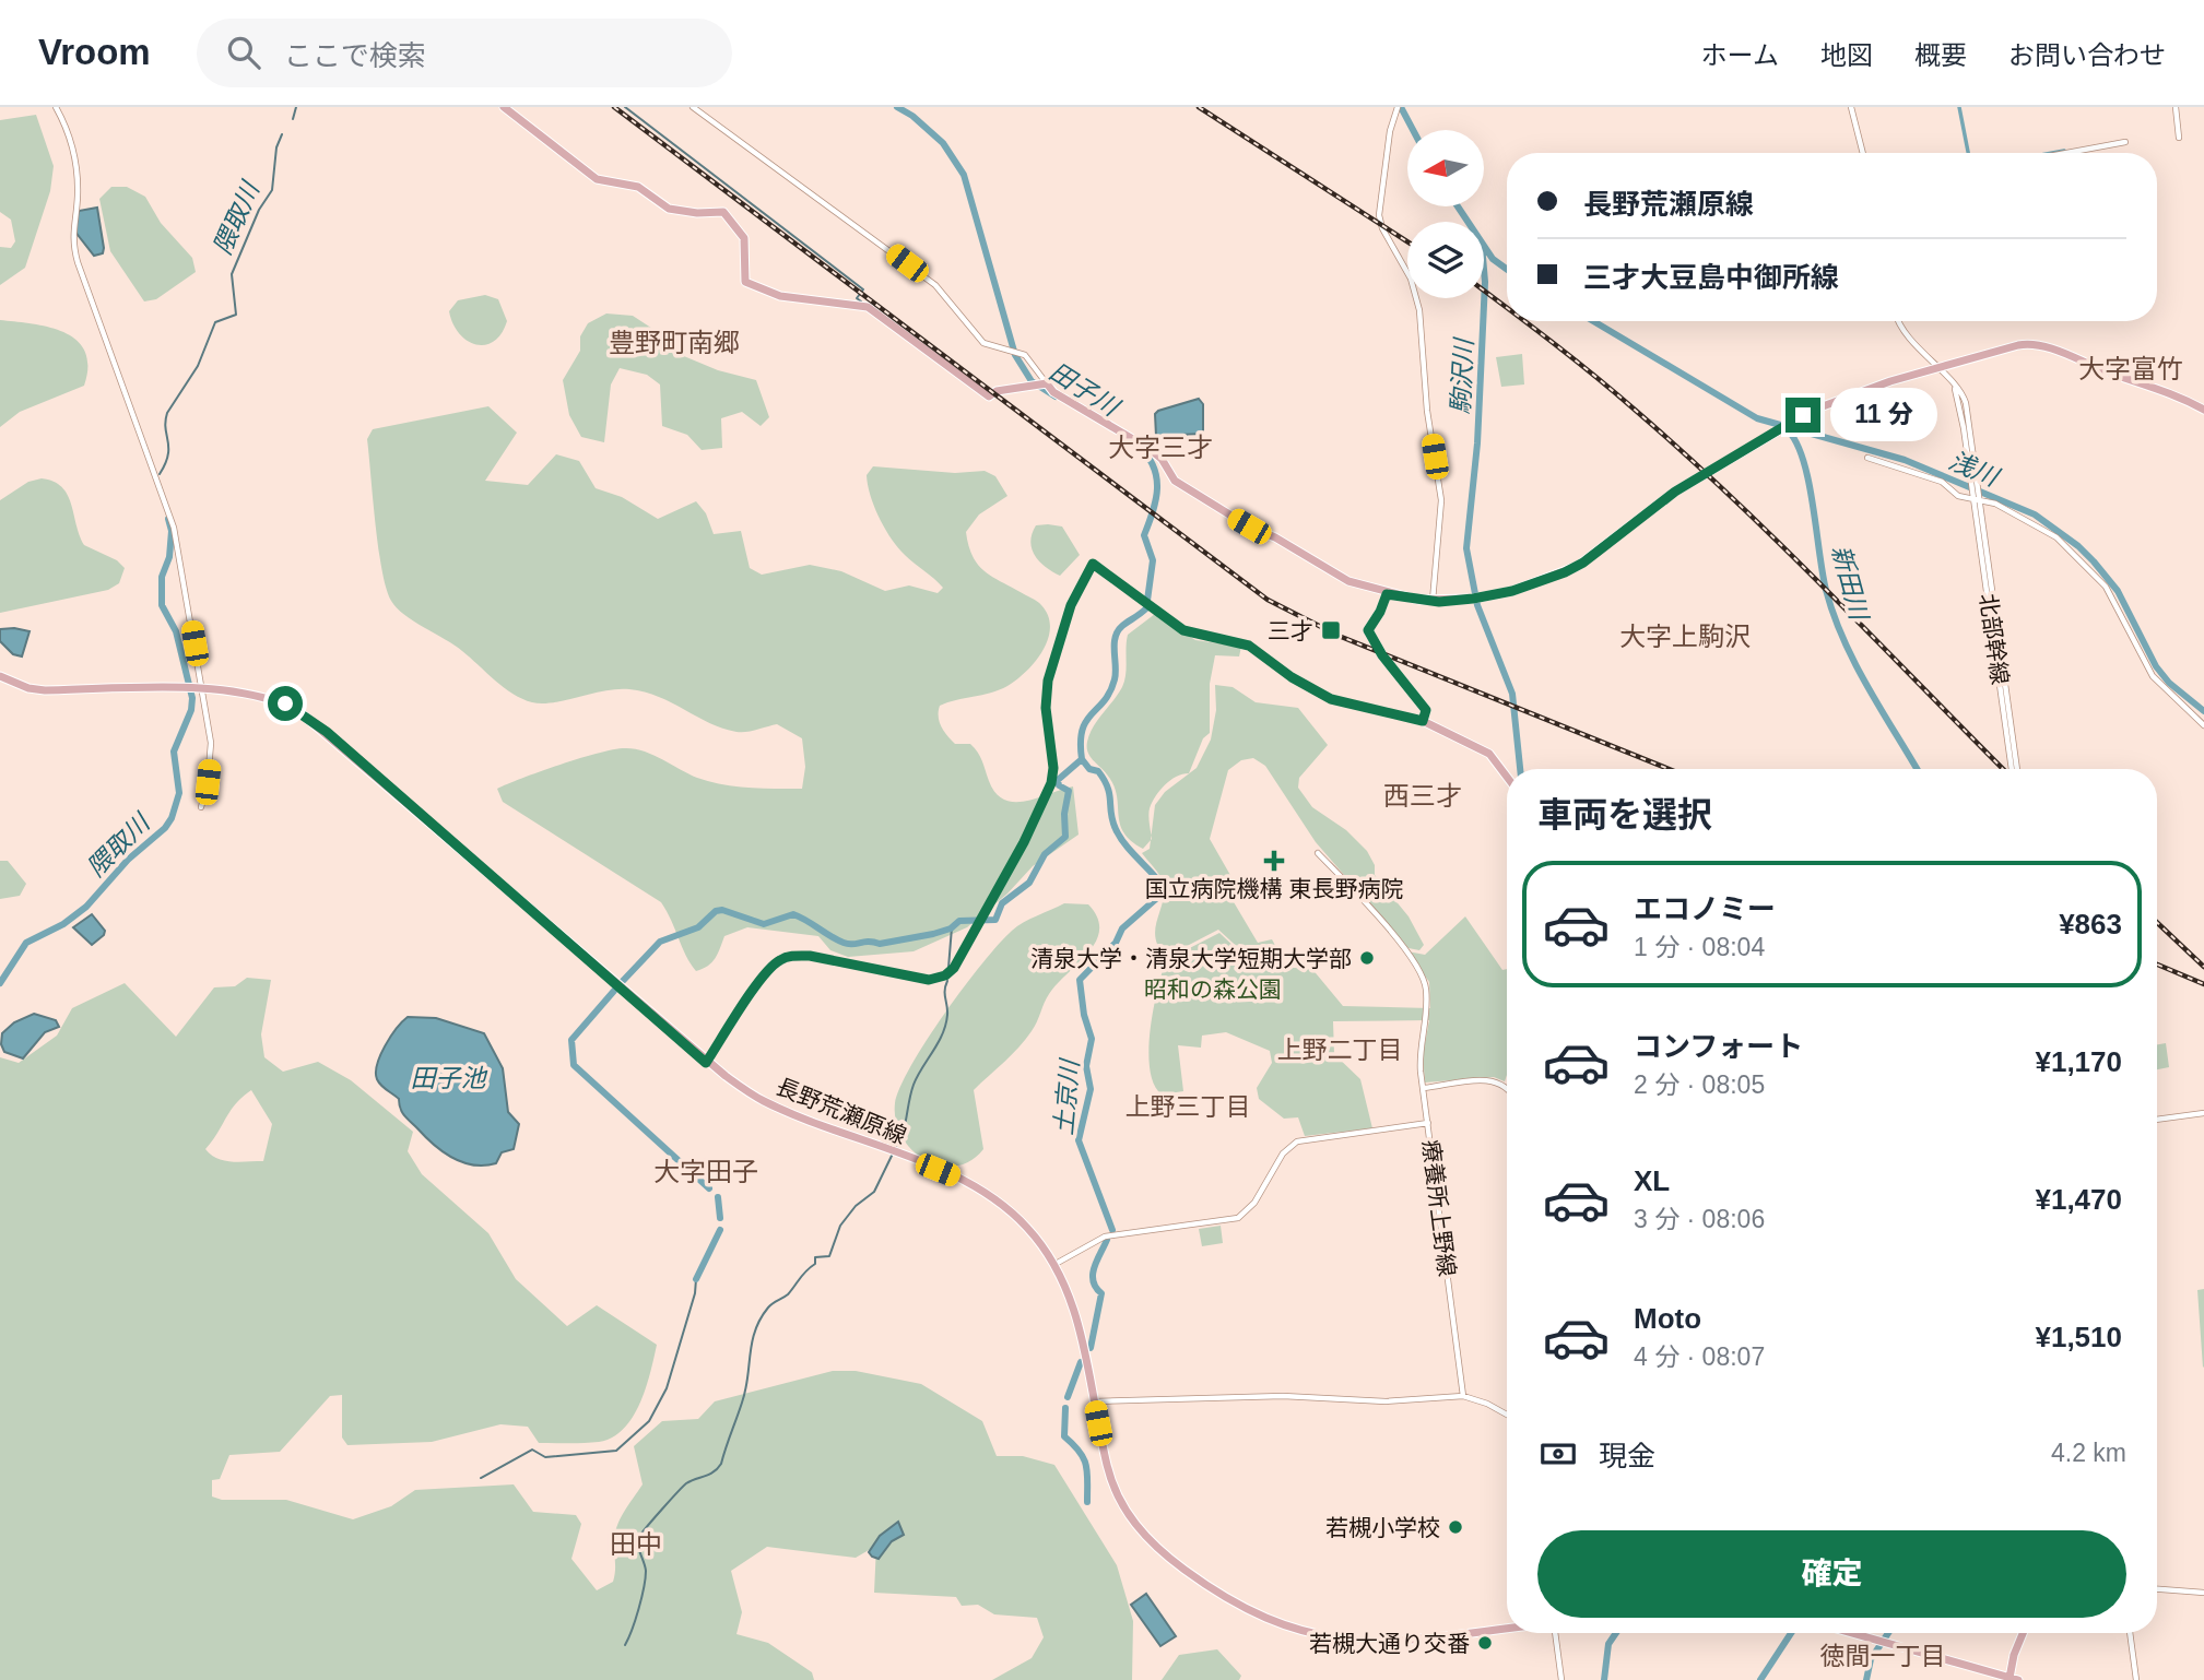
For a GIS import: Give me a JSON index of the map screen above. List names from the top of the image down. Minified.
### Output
{"streets":{"main road":["長野荒瀬原線"],"street":["北部幹線","療養所上野線"]},"districts":["豊野町南郷","大字富竹","大字三才","大字上駒沢","西三才","上野二丁目","上野三丁目","大字田子","田中","徳間一丁目"],"water":["隈取川","駒沢川","田子川","浅川","新田川","田子池","土京川"],"parks":["昭和の森公園"],"places":{"transit":["三才"],"health":["国立病院機構 東長野病院"],"other":["清泉大学・清泉大学短期大学部","若槻小学校","若槻大通り交番"]},"north":"left","page":{"header":"Vroom","search":"ここで検索","nav":["ホーム","地図","概要","お問い合わせ"],"banner":["長野荒瀬原線","三才大豆島中御所線"],"bubble":"11 分","heading":"車両を選択","list":[{"name":"エコノミー","note":"1 分 · 08:04","value":"¥863"},{"name":"コンフォート","note":"2 分 · 08:05","value":"¥1,170"},{"name":"XL","note":"3 分 · 08:06","value":"¥1,470"},{"name":"Moto","note":"4 分 · 08:07","value":"¥1,510"}],"pay":["現金","4.2 km"],"buttons":"確定"}}
